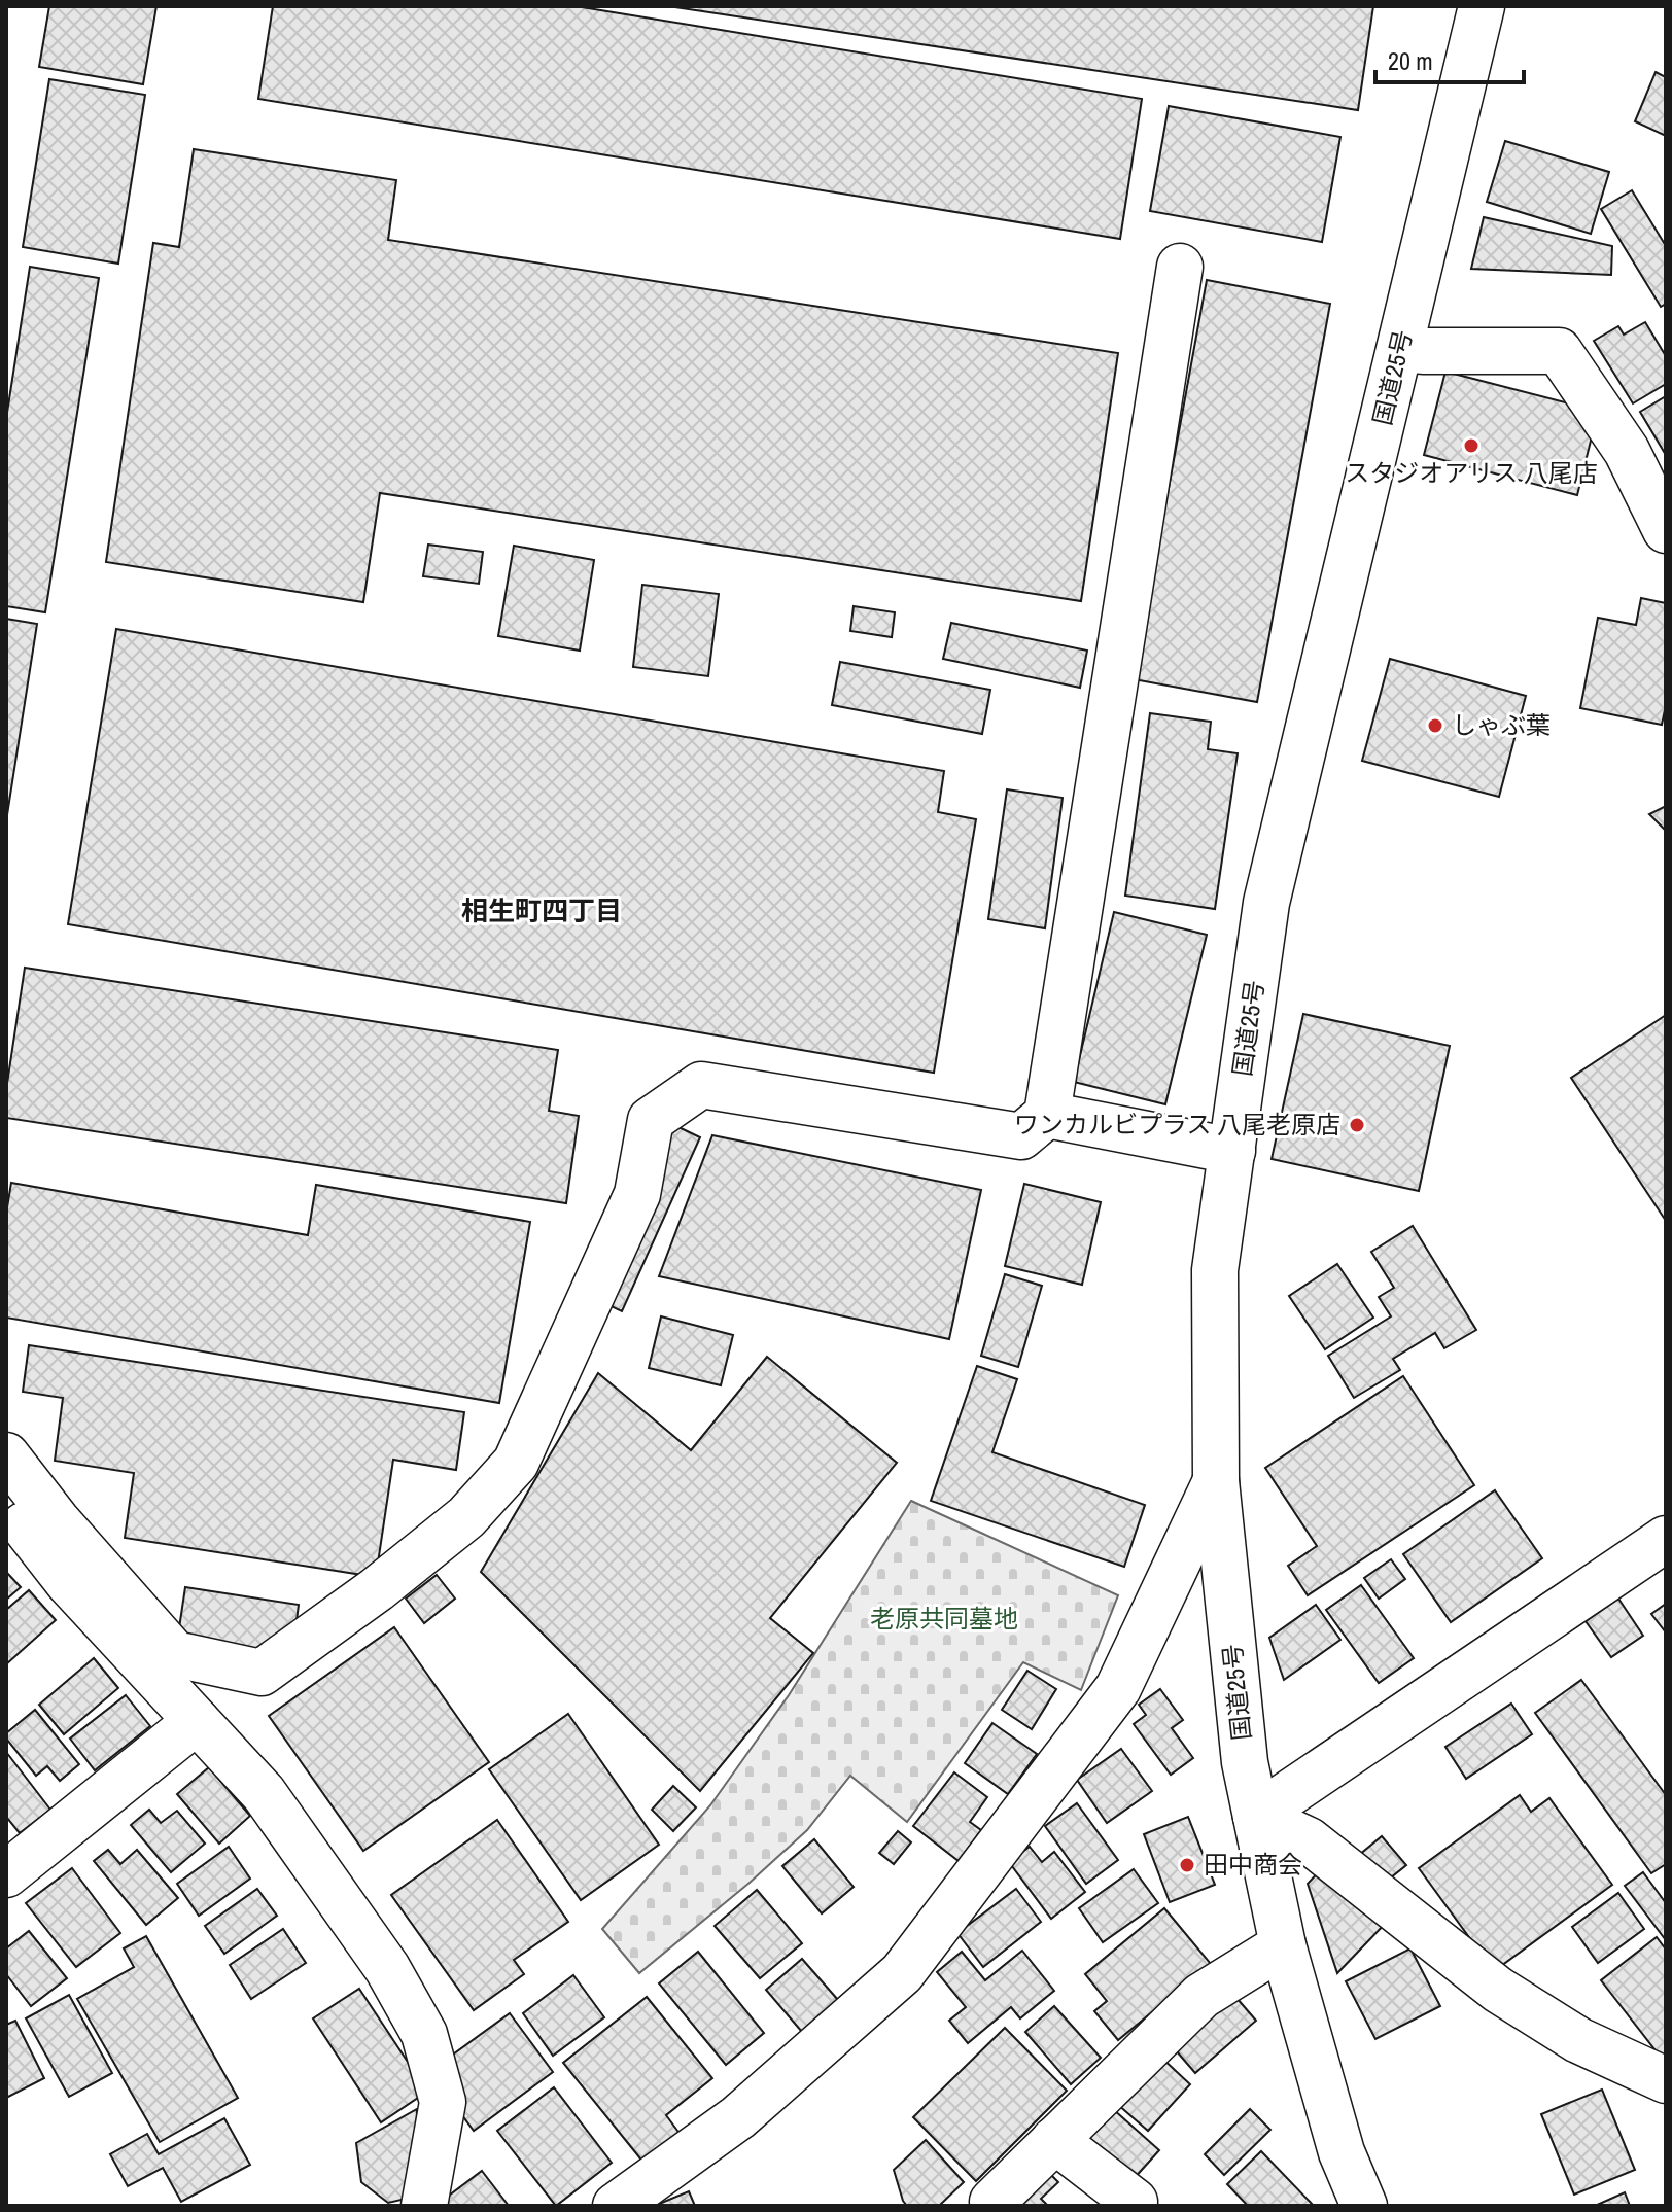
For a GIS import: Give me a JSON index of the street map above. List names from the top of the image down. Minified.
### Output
{"streets":{"main road":["国道25号"]},"districts":["相生町四丁目"],"parks":["老原共同墓地"],"places":["スタジオアリス 八尾店","しゃぶ葉","ワンカルビプラス 八尾老原店","田中商会"],"scale_bar":"20 m"}
